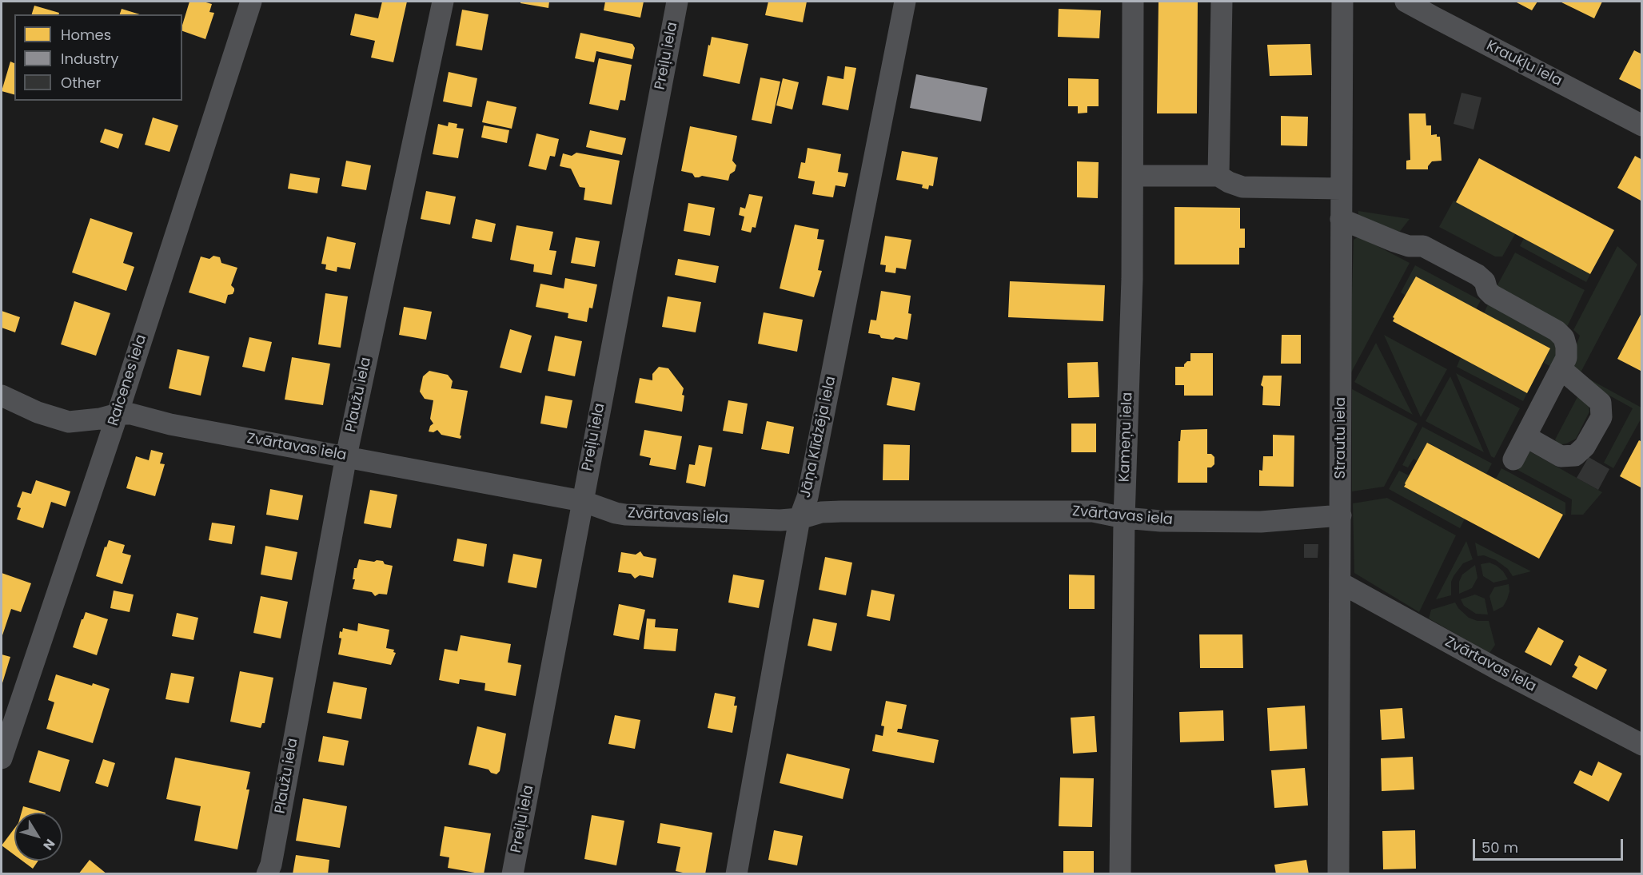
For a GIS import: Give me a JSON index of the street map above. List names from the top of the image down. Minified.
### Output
{"streets":{"street":["Preiļu iela","Kraukļu iela","Raicenes iela","Plaužu iela","Jāņa Klīdzēja iela","Kameņu iela","Strautu iela","Zvārtavas iela"]},"crossings":[["Preiļu iela","Zvārtavas iela"],["Raicenes iela","Zvārtavas iela"],["Plaužu iela","Zvārtavas iela"],["Jāņa Klīdzēja iela","Zvārtavas iela"],["Kameņu iela","Zvārtavas iela"],["Strautu iela","Zvārtavas iela"]],"legend":["Homes","Industry","Other"],"scale_bar":"50 m","north":"bottom right"}
